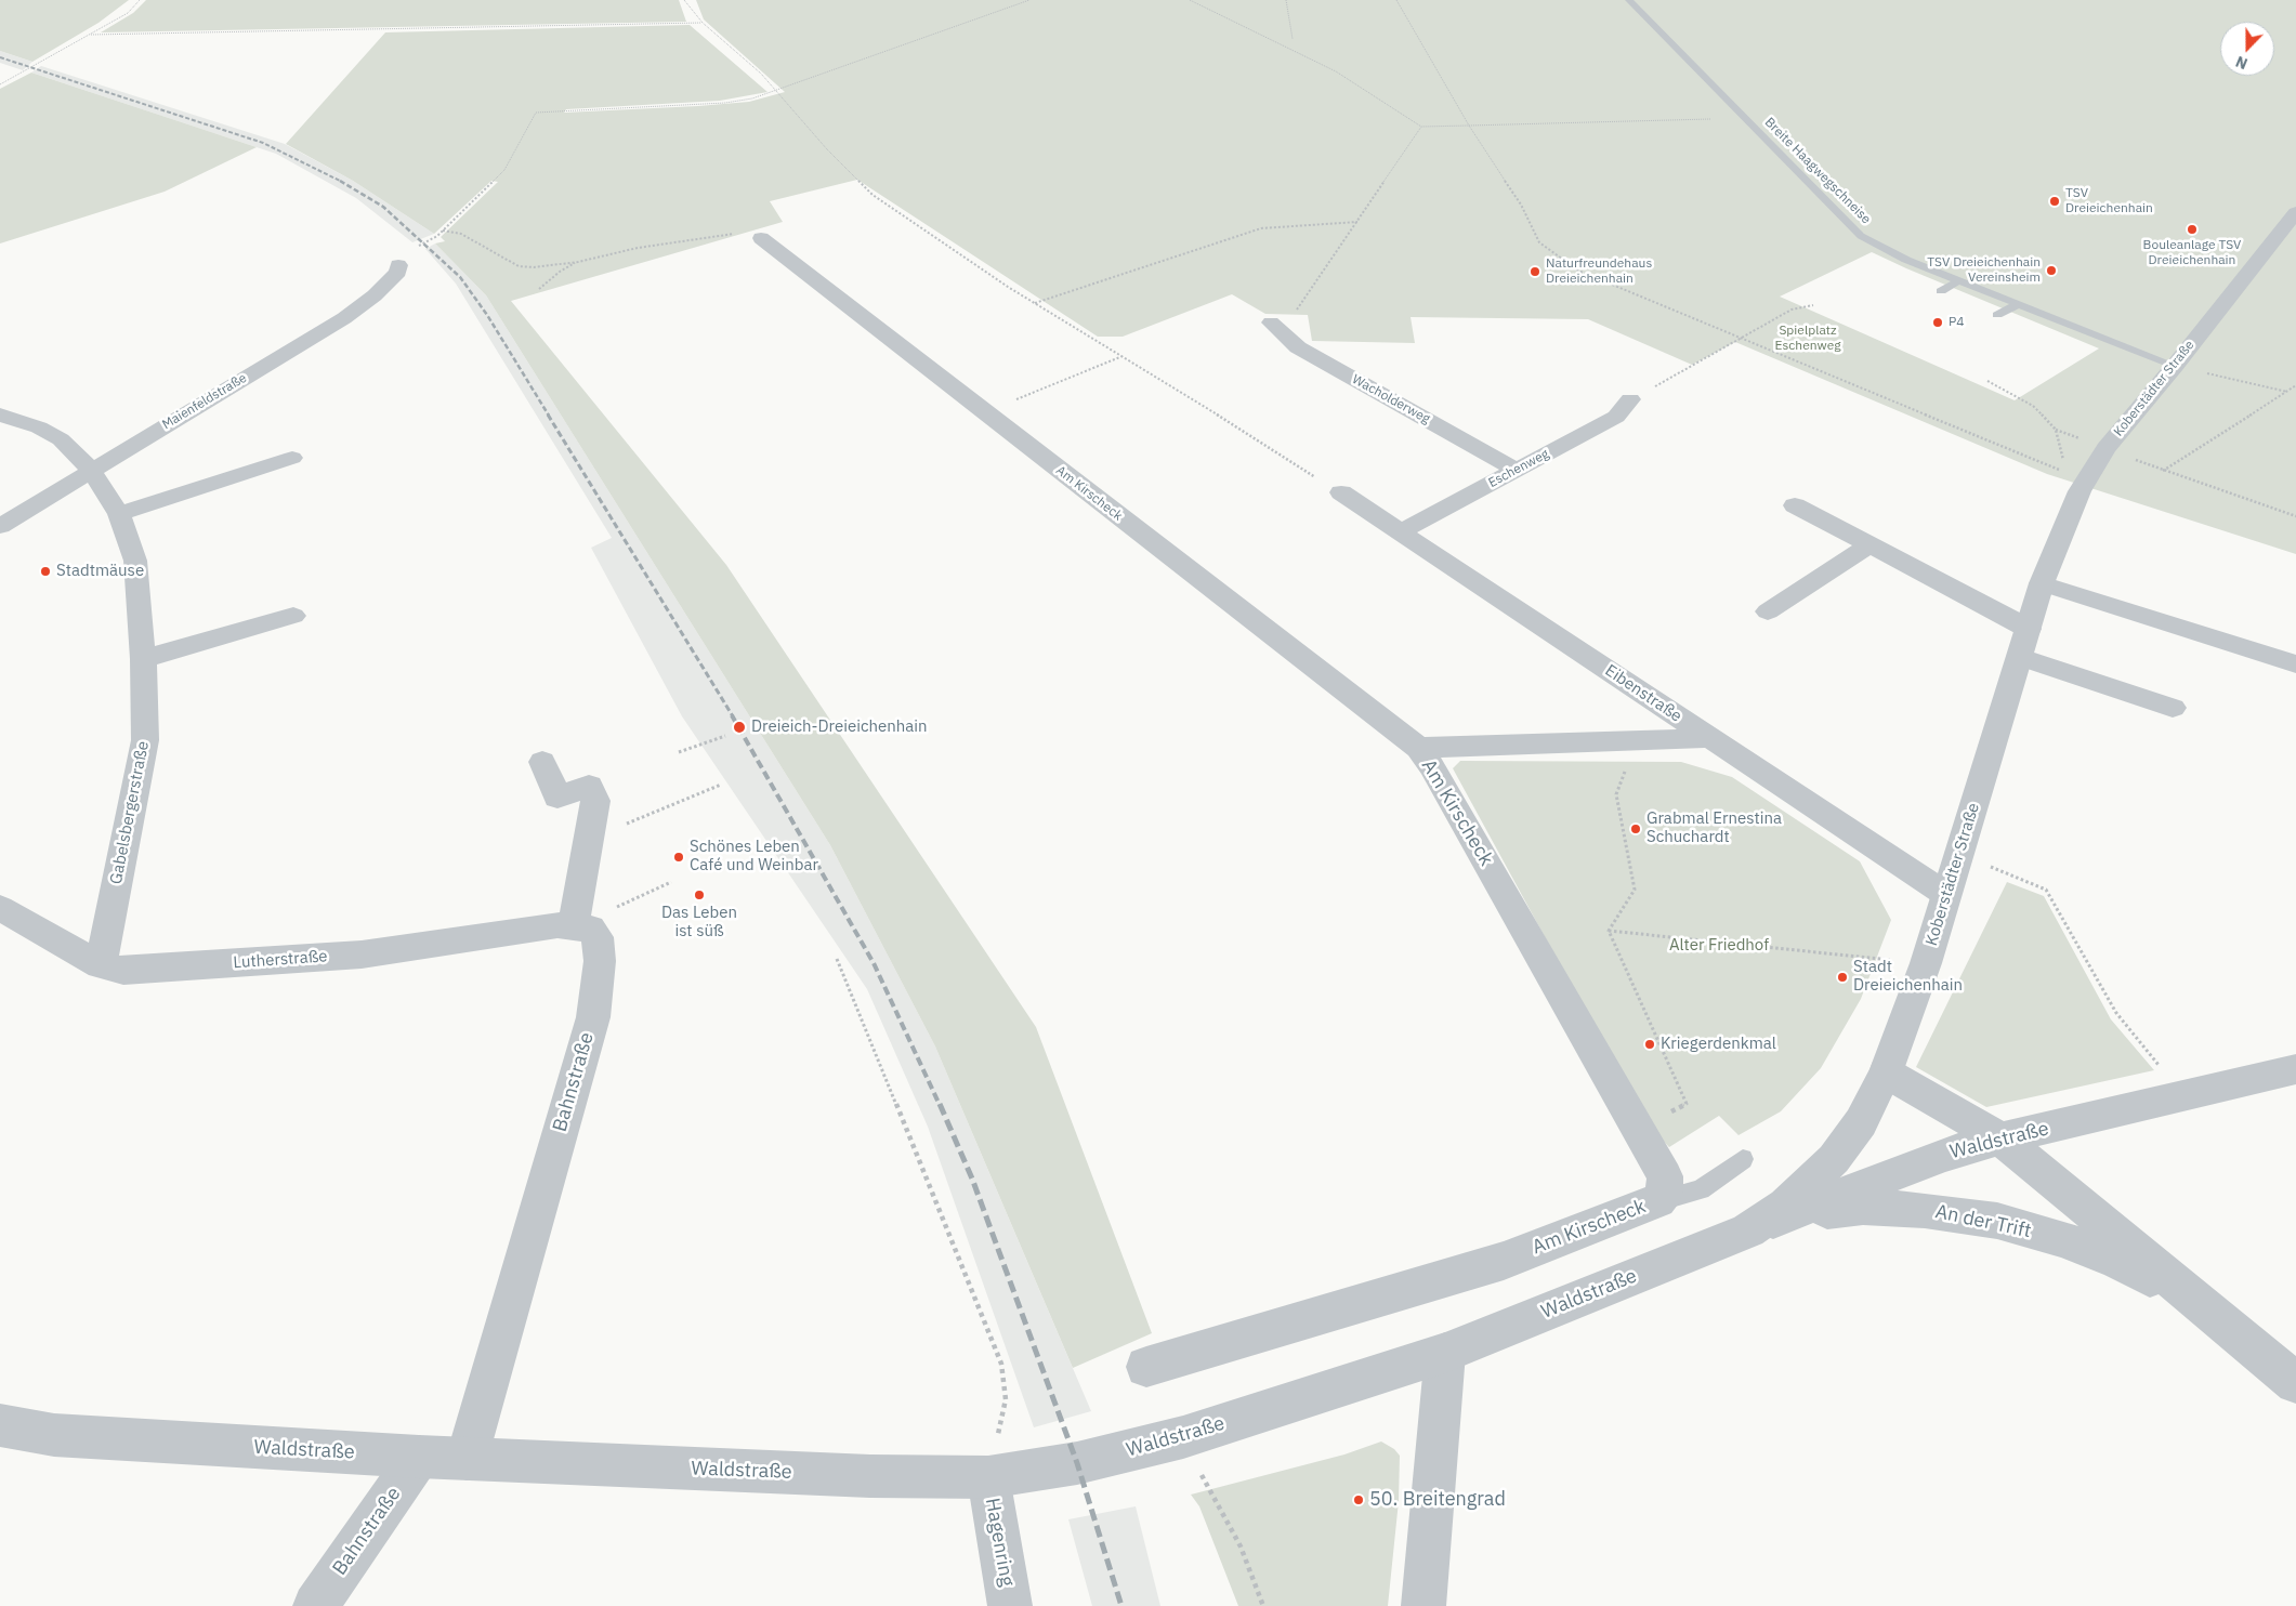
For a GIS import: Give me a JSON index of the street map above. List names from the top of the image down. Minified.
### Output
{"streets":{"street":["Koberstädter Straße","Wacholderweg","Maienfeldstraße","Eschenweg","Am Kirscheck","Eibenstraße","Gabelsbergerstraße","Lutherstraße","Bahnstraße","Waldstraße","An der Trift","Hagenring"],"lane":["Breite Haagwegschneise"]},"crossings":[["Breite Haagwegschneise","Koberstädter Straße"],["Koberstädter Straße","Eibenstraße"],["Koberstädter Straße","Waldstraße"],["Koberstädter Straße","An der Trift"],["Wacholderweg","Eschenweg"],["Maienfeldstraße","Gabelsbergerstraße"],["Eschenweg","Eibenstraße"],["Am Kirscheck","Eibenstraße"],["Gabelsbergerstraße","Lutherstraße"],["Lutherstraße","Bahnstraße"],["Bahnstraße","Waldstraße"],["Waldstraße","An der Trift"],["Waldstraße","Hagenring"]],"parks":["Spielplatz Eschenweg","Alter Friedhof"],"places":["TSV Dreieichenhain","Bouleanlage TSV Dreieichenhain","TSV Dreieichenhain Vereinsheim","Naturfreundehaus Dreieichenhain","P4","Stadtmäuse","Dreieich-Dreieichenhain","Grabmal Ernestina Schuchardt","Schönes Leben Café und Weinbar","Das Leben ist süß","Stadt Dreieichenhain","Kriegerdenkmal","50. Breitengrad"],"north":"bottom"}
